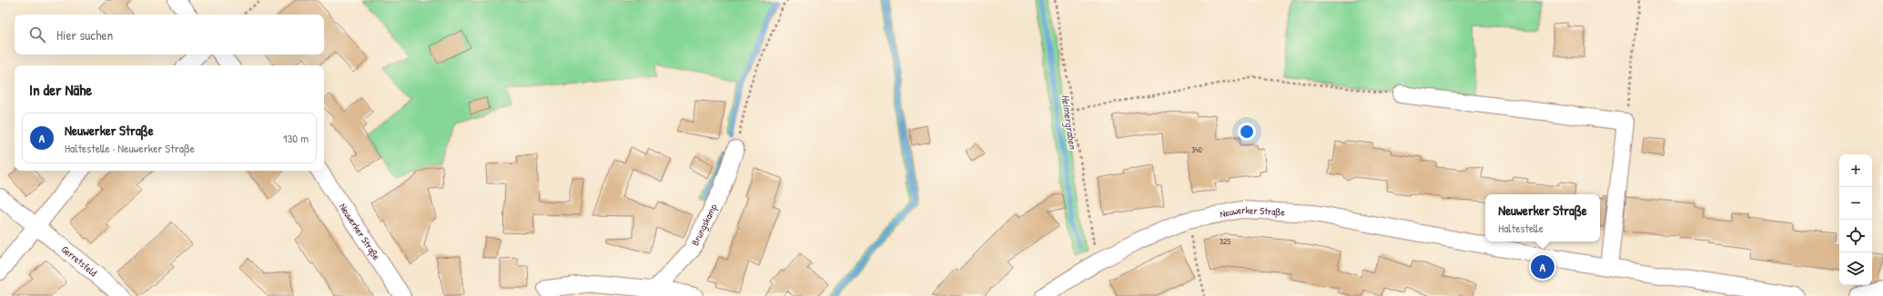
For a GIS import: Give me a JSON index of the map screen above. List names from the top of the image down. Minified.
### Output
{"streets":{"street":["Neuwerker Straße","Brungskamp","Gerretsfeld"]},"water":["Heimergraben"],"house_numbers":["340","325"],"page":{"search":"Hier suchen","heading":"In der Nähe","list":[{"mark":"A","name":"Neuwerker Straße","note":"Haltestelle · Neuwerker Straße","value":"130 m"}],"map_buttons":["+","−"],"popup":["Neuwerker Straße","Haltestelle"],"pins":"A"}}
